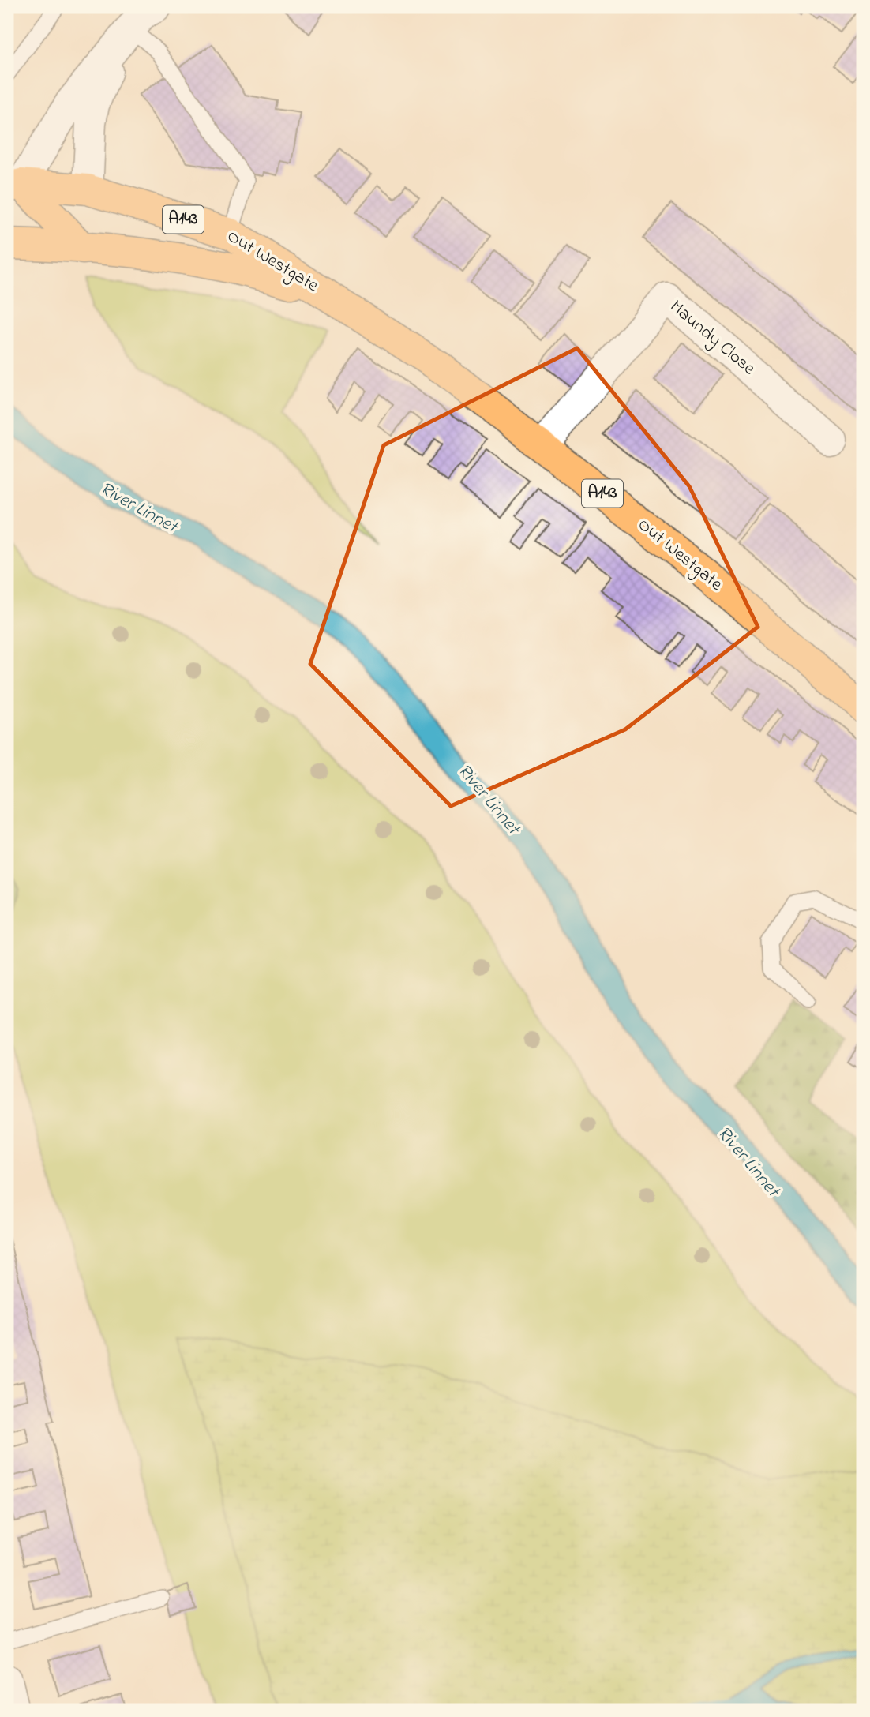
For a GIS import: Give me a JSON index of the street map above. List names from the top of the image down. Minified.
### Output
{"streets":{"main road":["A143","Out Westgate"],"street":["Maundy Close"]},"crossings":[["Out Westgate","Maundy Close"]],"water":["River Linnet"]}
